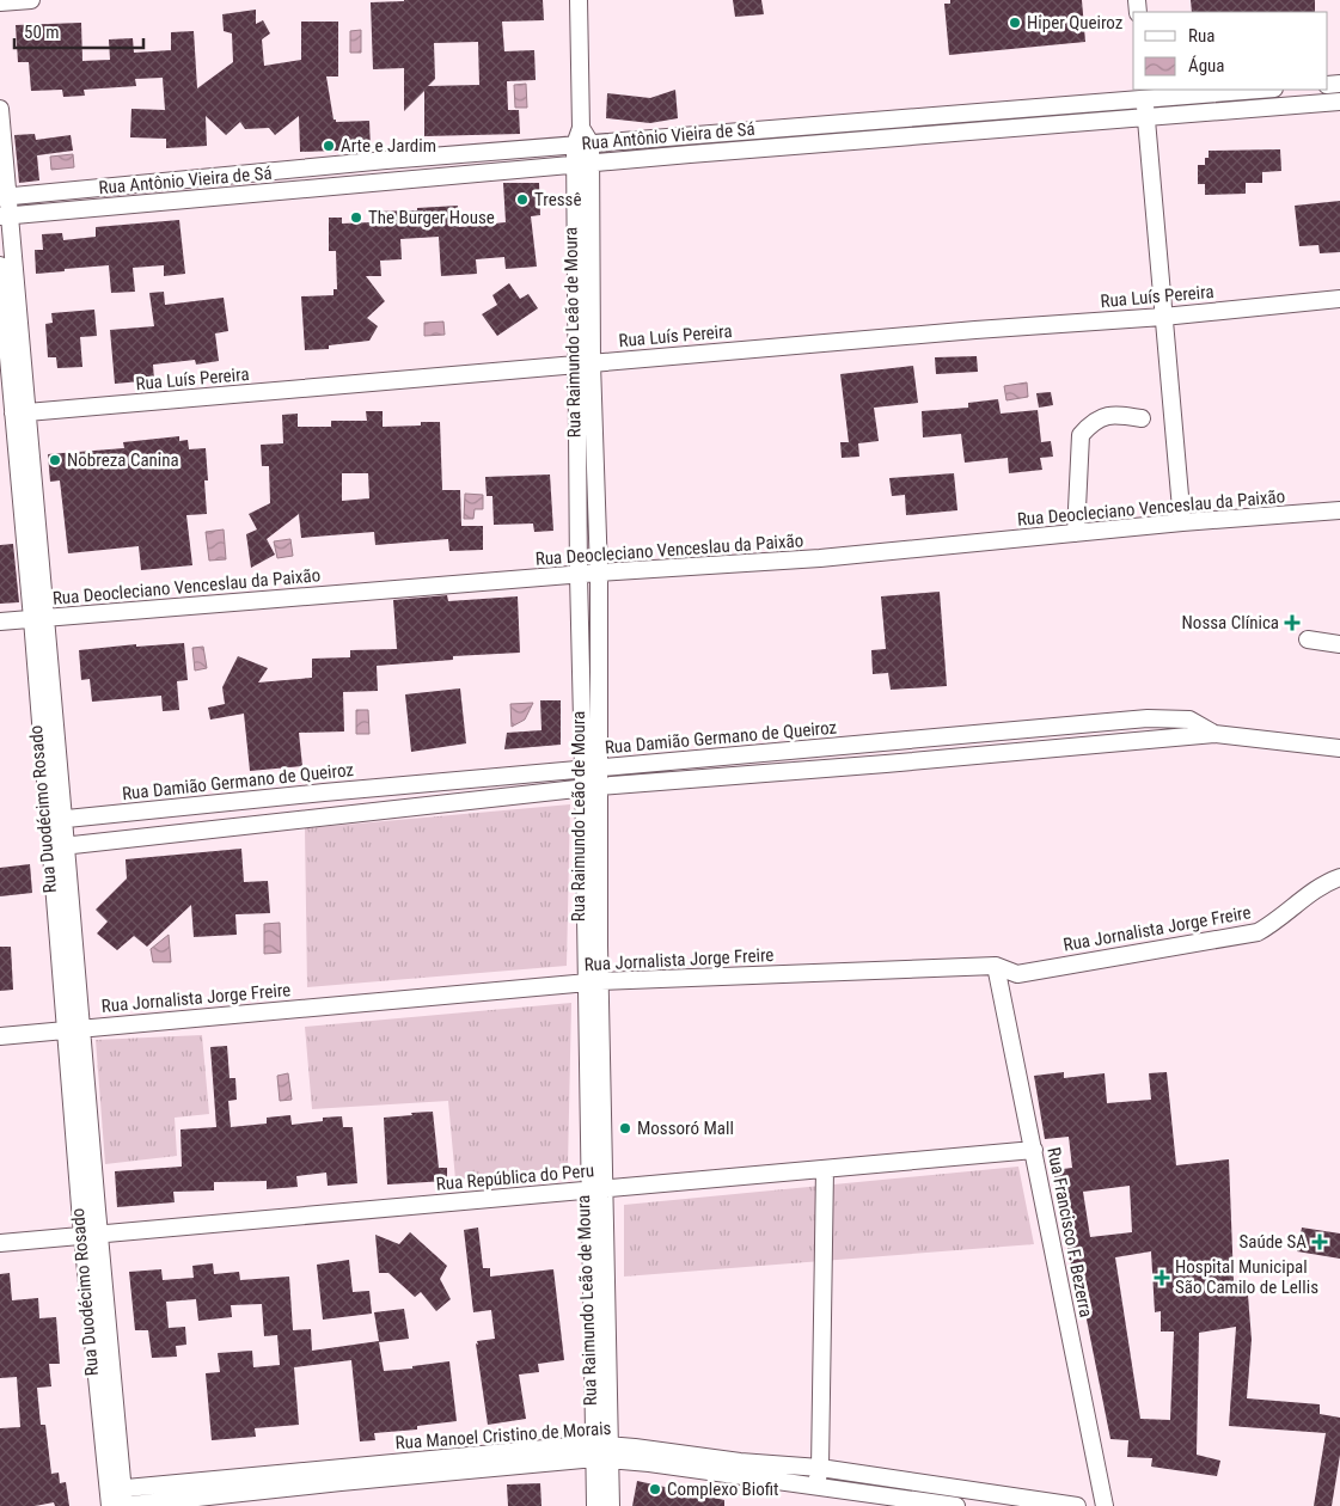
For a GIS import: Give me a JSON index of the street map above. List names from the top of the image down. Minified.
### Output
{"streets":{"street":["Rua Antônio Vieira de Sá","Rua Luís Pereira","Rua Raimundo Leão de Moura","Rua Deocleciano Venceslau da Paixão","Rua Damião Germano de Queiroz","Rua Duodécimo Rosado","Rua Jornalista Jorge Freire","Rua República do Peru","Rua Francisco F. Bezerra","Rua Manoel Cristino de Morais"]},"crossings":[["Rua Antônio Vieira de Sá","Rua Raimundo Leão de Moura"],["Rua Antônio Vieira de Sá","Rua Duodécimo Rosado"],["Rua Luís Pereira","Rua Raimundo Leão de Moura"],["Rua Luís Pereira","Rua Duodécimo Rosado"],["Rua Raimundo Leão de Moura","Rua Deocleciano Venceslau da Paixão"],["Rua Raimundo Leão de Moura","Rua Damião Germano de Queiroz"],["Rua Raimundo Leão de Moura","Rua Jornalista Jorge Freire"],["Rua Raimundo Leão de Moura","Rua República do Peru"],["Rua Raimundo Leão de Moura","Rua Manoel Cristino de Morais"],["Rua Deocleciano Venceslau da Paixão","Rua Duodécimo Rosado"],["Rua Damião Germano de Queiroz","Rua Duodécimo Rosado"],["Rua Duodécimo Rosado","Rua Jornalista Jorge Freire"],["Rua Duodécimo Rosado","Rua República do Peru"],["Rua Duodécimo Rosado","Rua Manoel Cristino de Morais"],["Rua Jornalista Jorge Freire","Rua Francisco F. Bezerra"],["Rua República do Peru","Rua Francisco F. Bezerra"]],"places":{"other":["Hiper Queiroz","Arte e Jardim","Tressê","The Burger House","Nobreza Canina","Mossoró Mall","Complexo Biofit"],"health":["Nossa Clínica","Saúde SA","Hospital Municipal São Camilo de Lellis"]},"legend":["Rua","Água"],"scale_bar":"50 m"}
